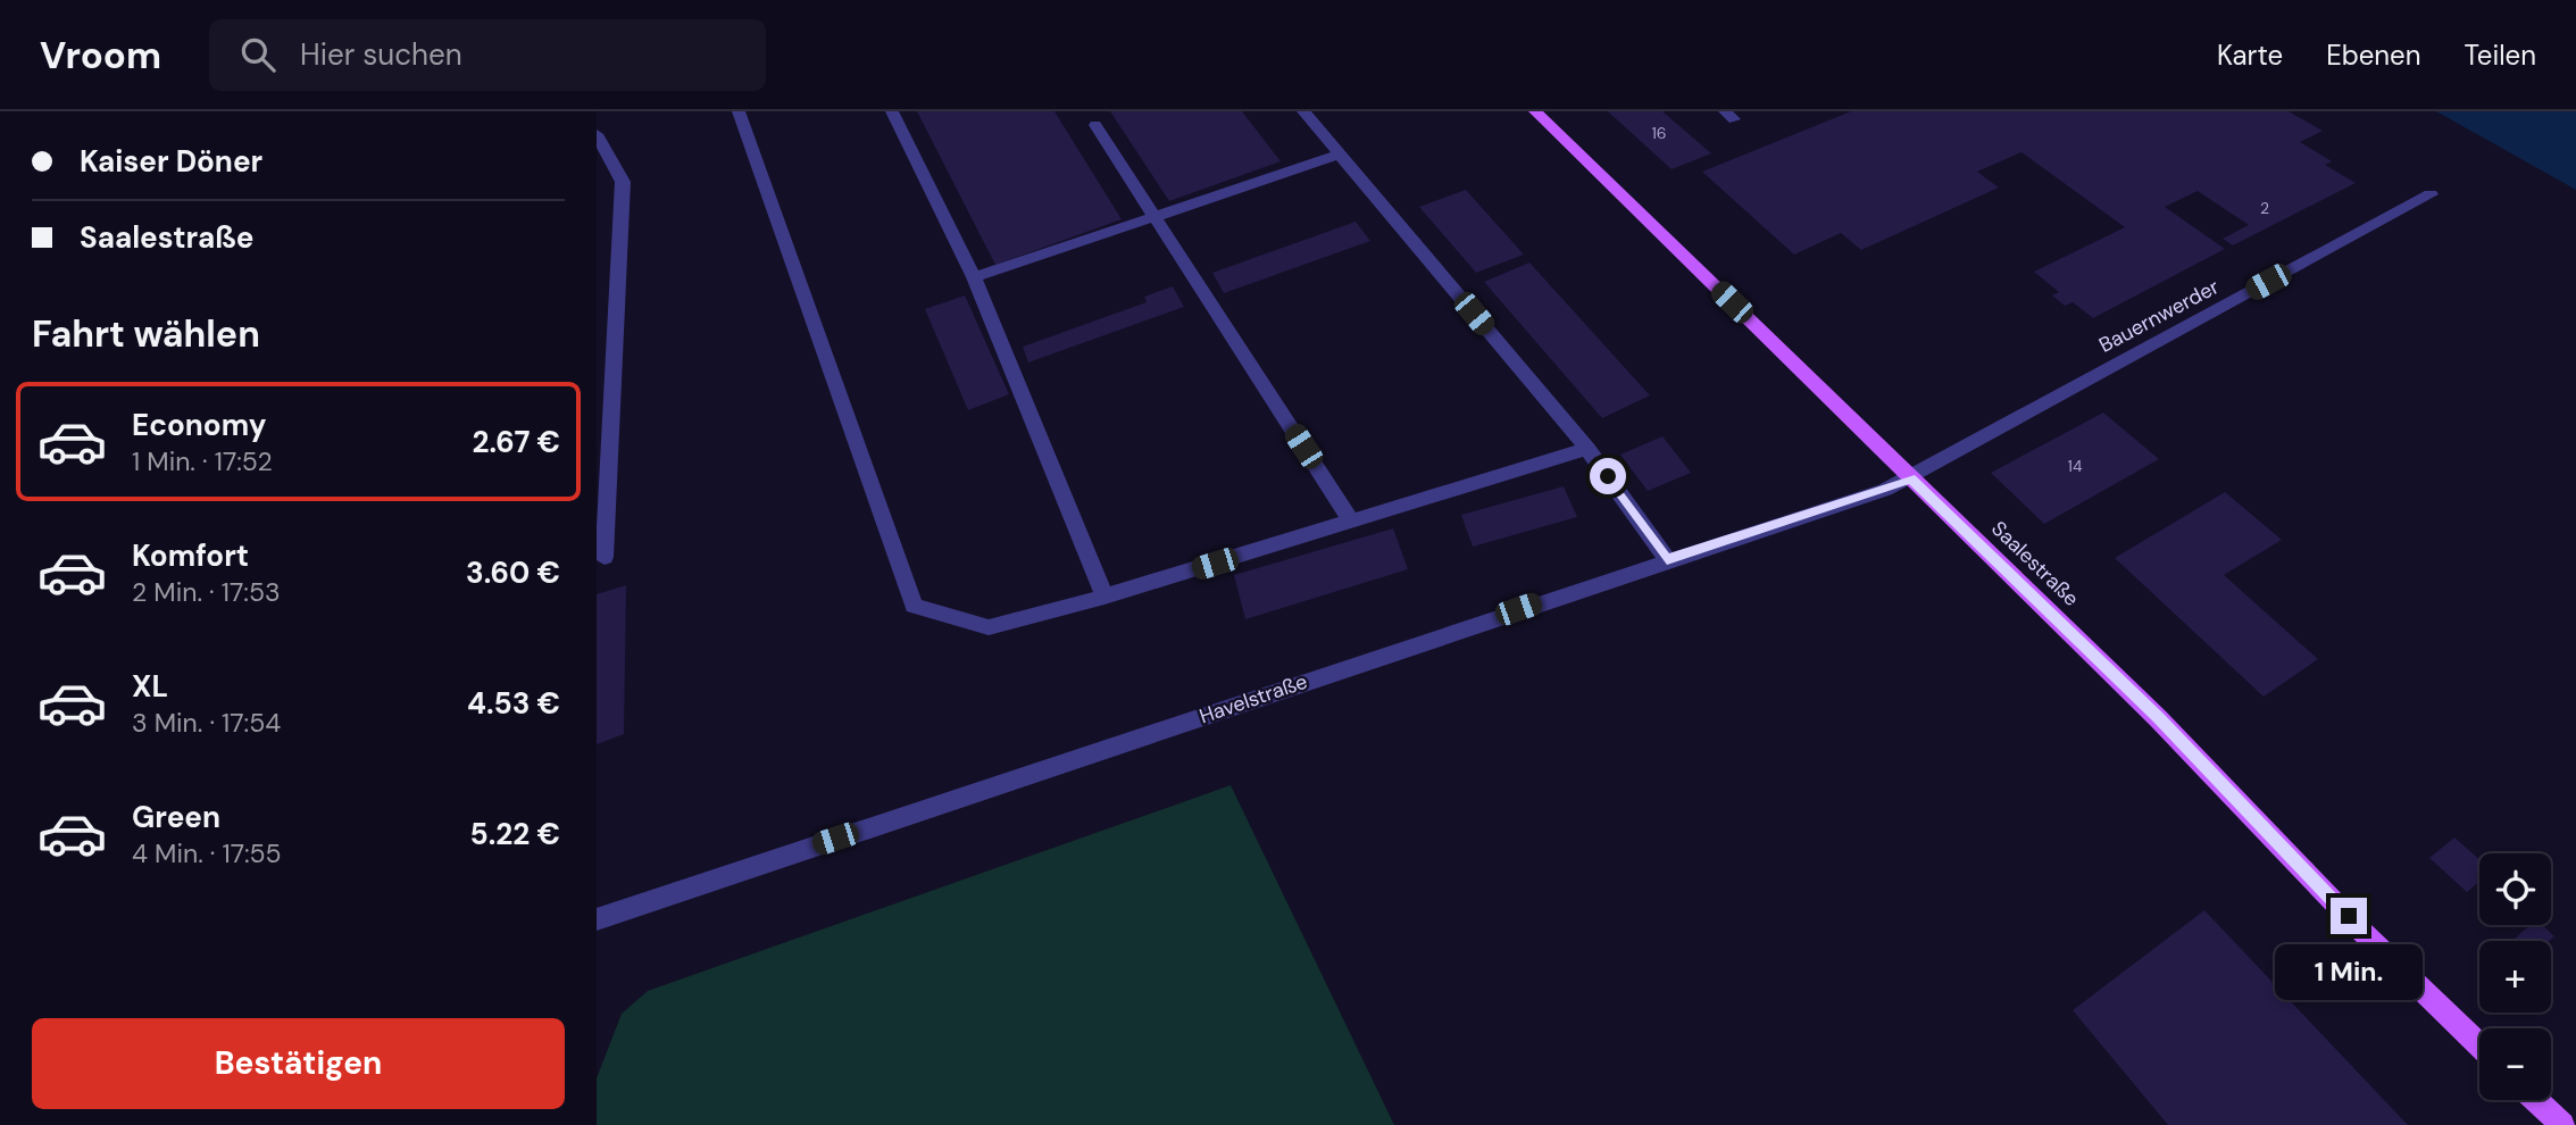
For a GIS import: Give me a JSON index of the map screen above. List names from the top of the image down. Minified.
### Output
{"streets":{"main road":["Saalestraße"],"street":["Bauernwerder","Havelstraße"]},"crossings":[["Bauernwerder","Saalestraße"],["Bauernwerder","Havelstraße"],["Saalestraße","Havelstraße"]],"house_numbers":["16","2","14"],"page":{"header":"Vroom","search":"Hier suchen","nav":["Karte","Ebenen","Teilen"],"banner":["Kaiser Döner","Saalestraße"],"heading":"Fahrt wählen","list":[{"name":"Economy","note":"1 Min. · 17:52","value":"2.67 €"},{"name":"Komfort","note":"2 Min. · 17:53","value":"3.60 €"},{"name":"XL","note":"3 Min. · 17:54","value":"4.53 €"},{"name":"Green","note":"4 Min. · 17:55","value":"5.22 €"}],"map_buttons":["+","−"],"bubble":"1 Min.","buttons":"Bestätigen"}}
